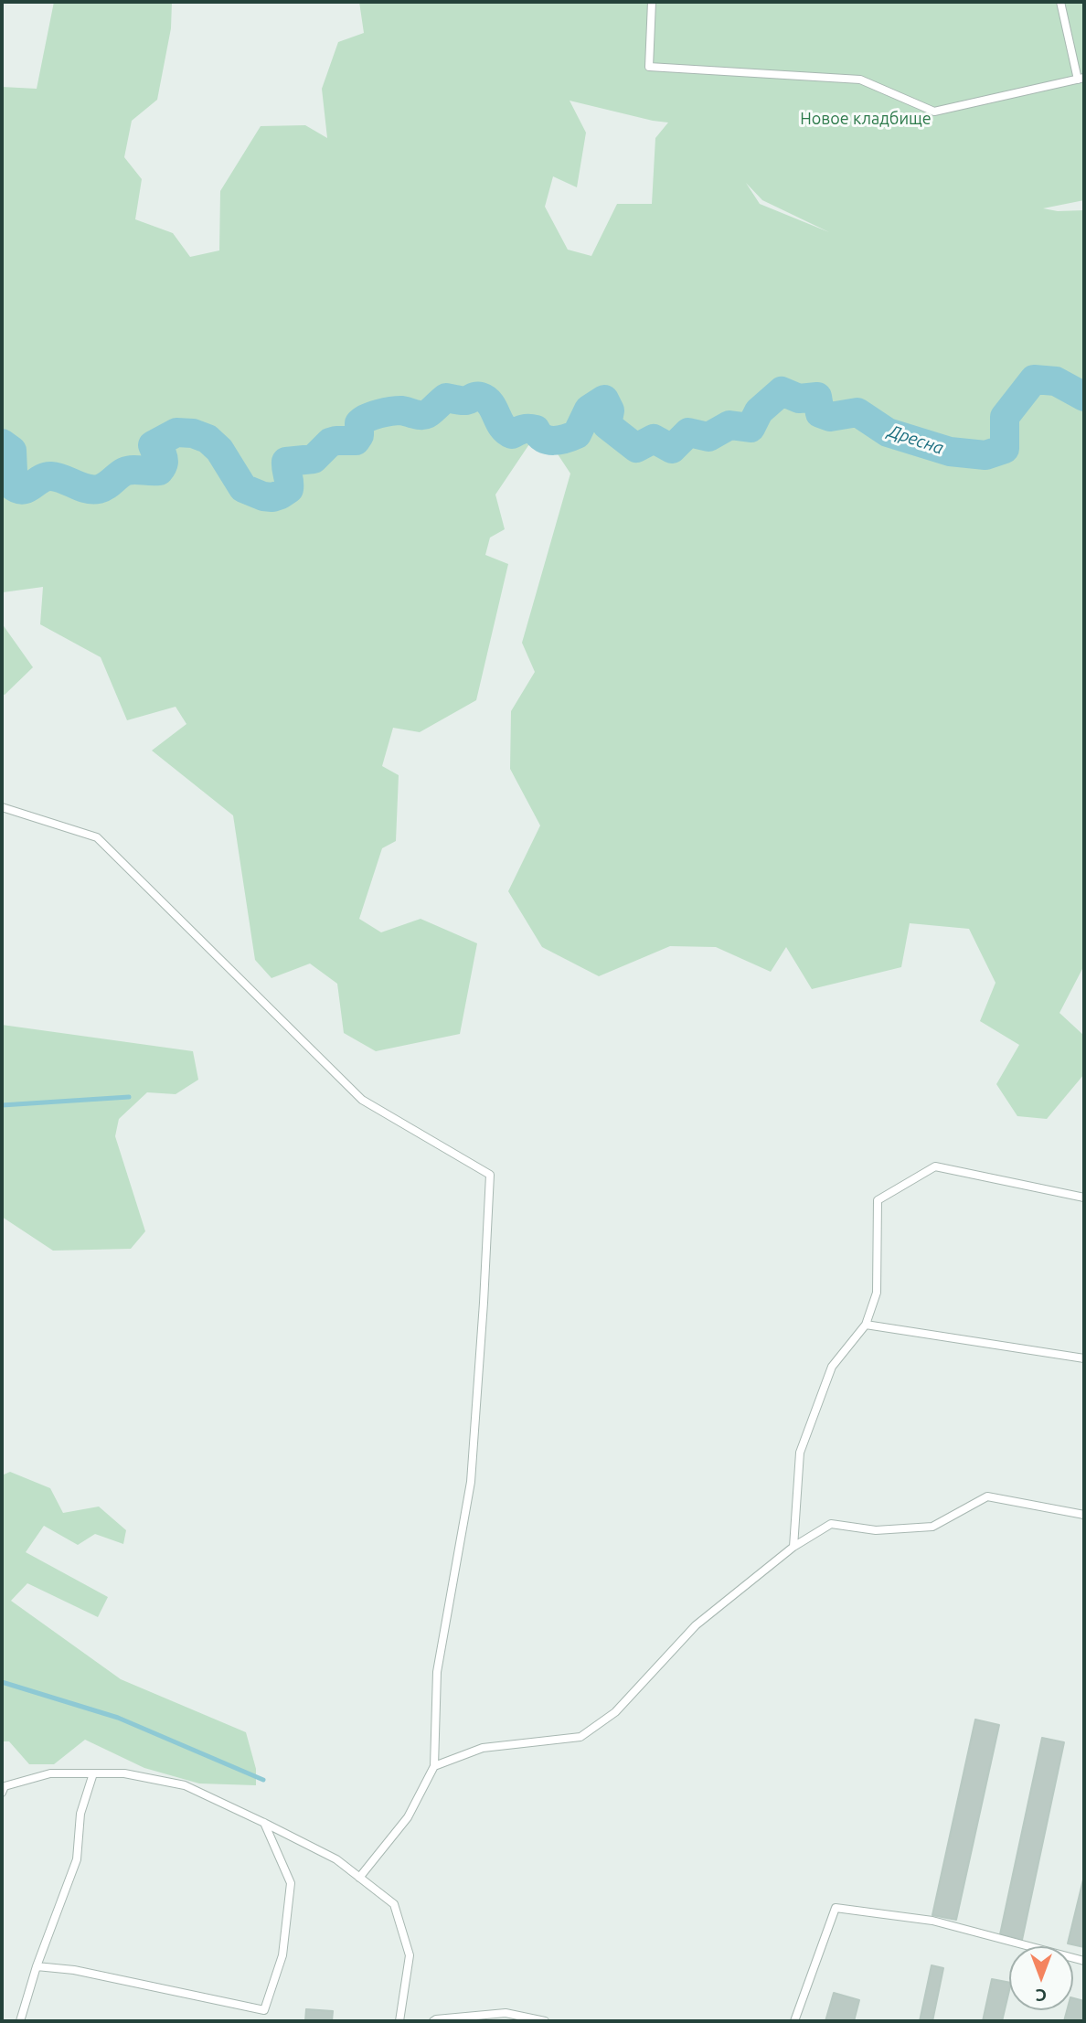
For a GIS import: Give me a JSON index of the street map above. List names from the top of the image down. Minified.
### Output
{"water":["Дресна"],"parks":["Новое кладбище"],"north":"bottom"}
